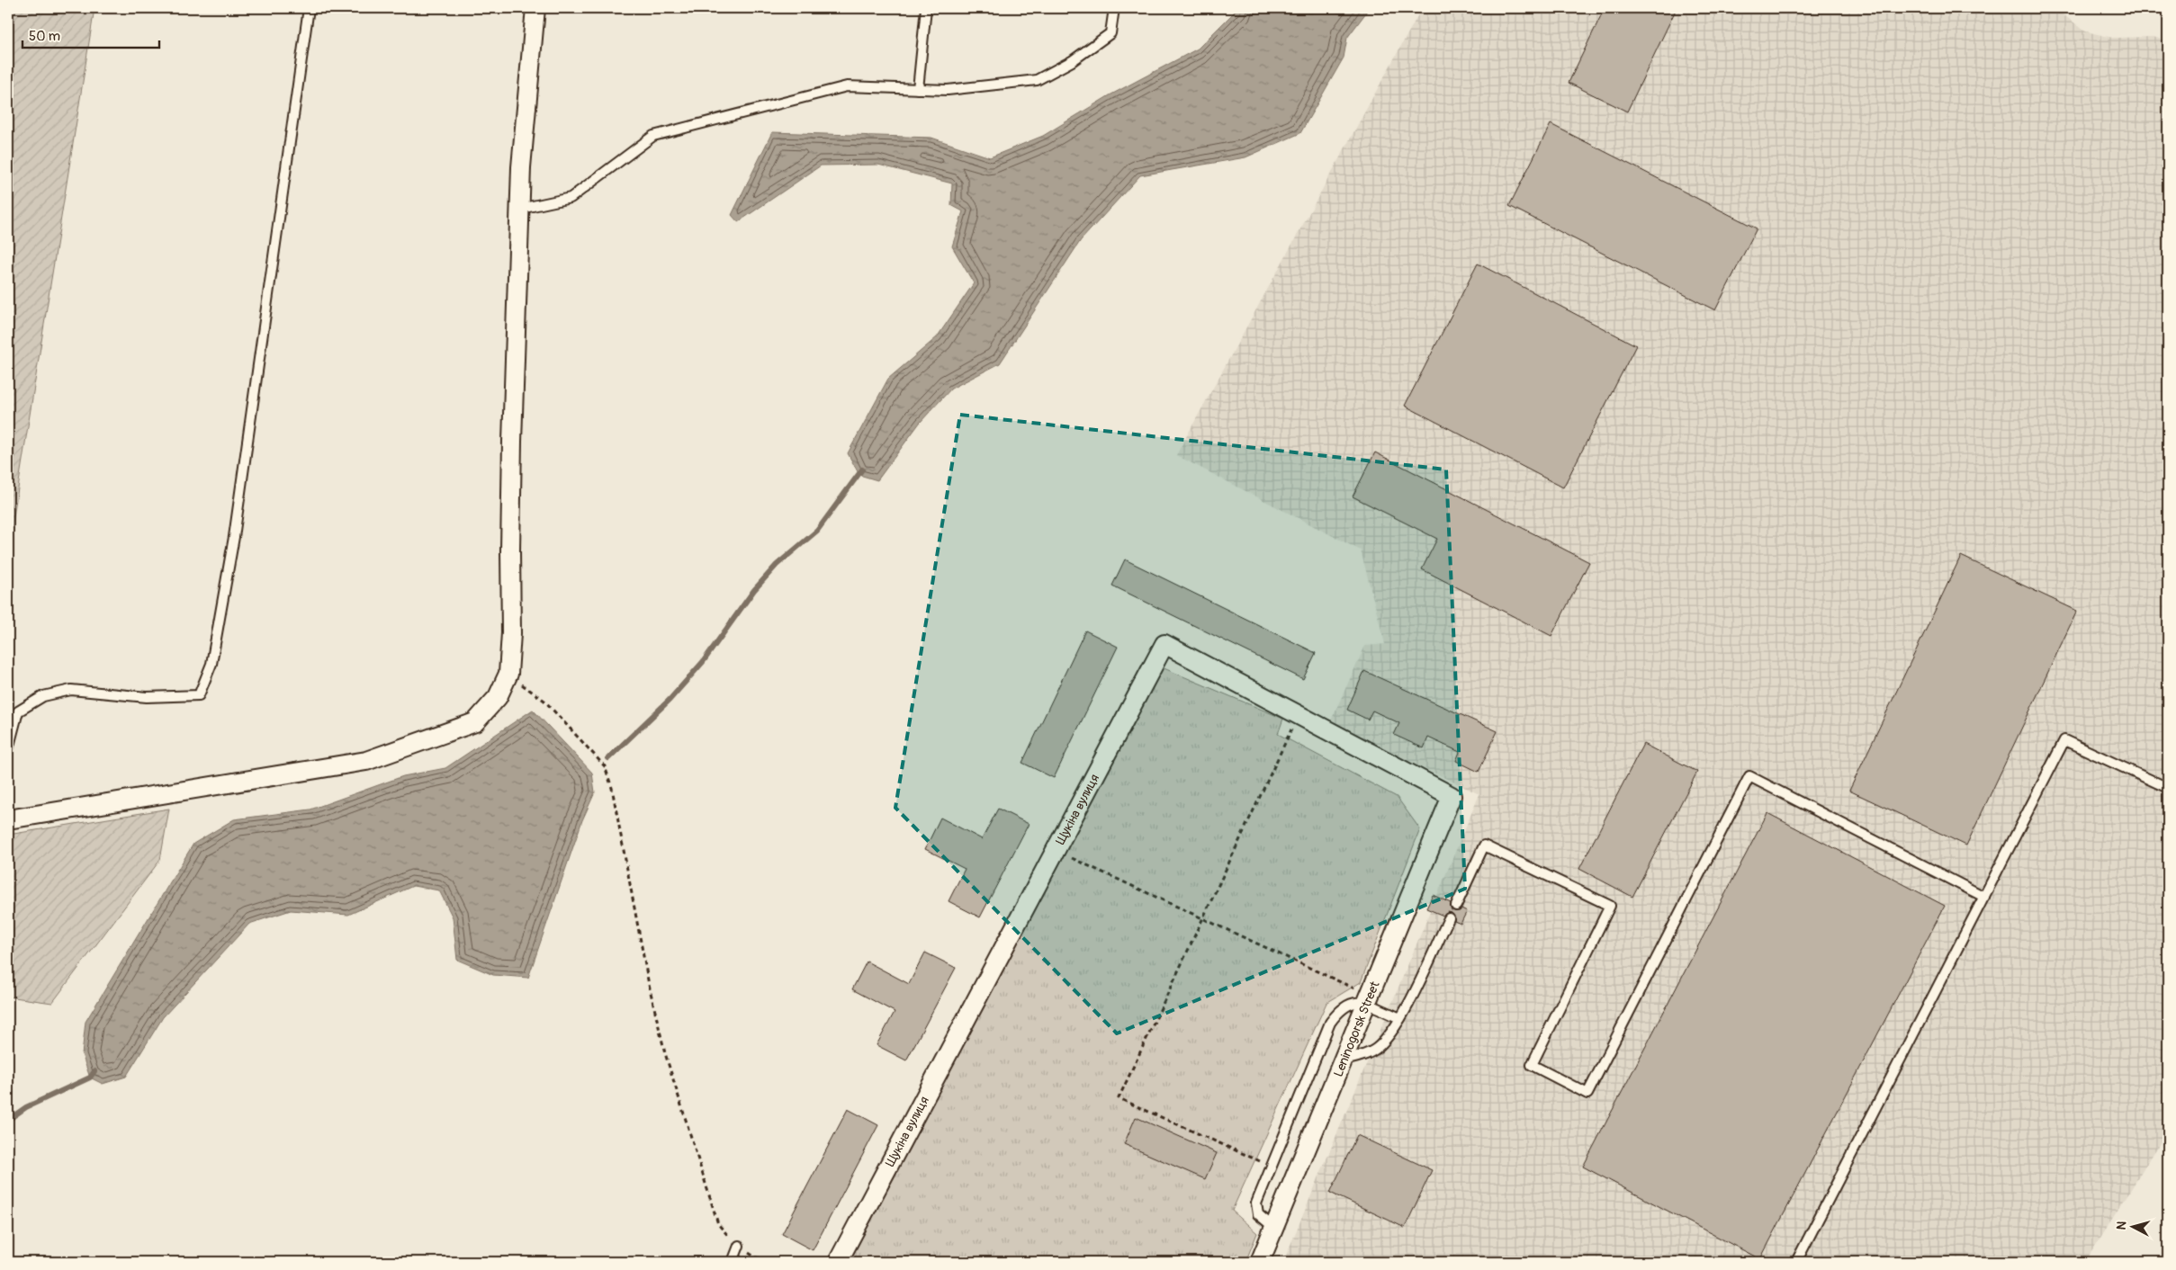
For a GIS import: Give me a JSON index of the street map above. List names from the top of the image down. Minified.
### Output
{"streets":{"street":["Щукіна вулиця","Leninogorsk Street"]},"crossings":[["Щукіна вулиця","Leninogorsk Street"]],"scale_bar":"50 m","north":"left"}
